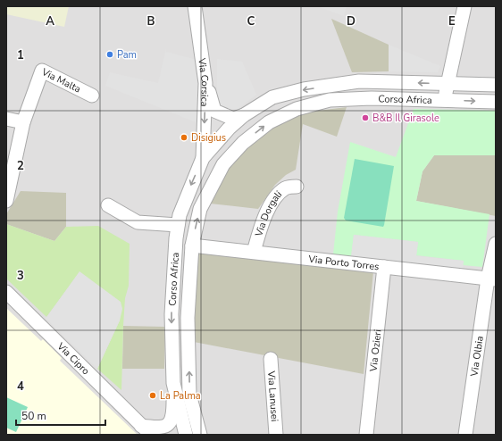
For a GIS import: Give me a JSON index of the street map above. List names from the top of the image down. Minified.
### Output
{"streets":{"street":["Via Corsica","Via Malta","Corso Africa","Via Dorgali","Via Porto Torres","Via Ozieri","Via Olbia","Via Cipro","Via Lanusei"]},"crossings":[["Via Corsica","Corso Africa"],["Corso Africa","Via Porto Torres"],["Via Dorgali","Via Porto Torres"],["Via Porto Torres","Via Ozieri"],["Via Porto Torres","Via Olbia"]],"places":["Pam","B&B Il Girasole","Disigius","La Palma"],"scale_bar":"50 m","grid":{"columns":["A","B","C","D","E"],"rows":["1","2","3","4"]}}
